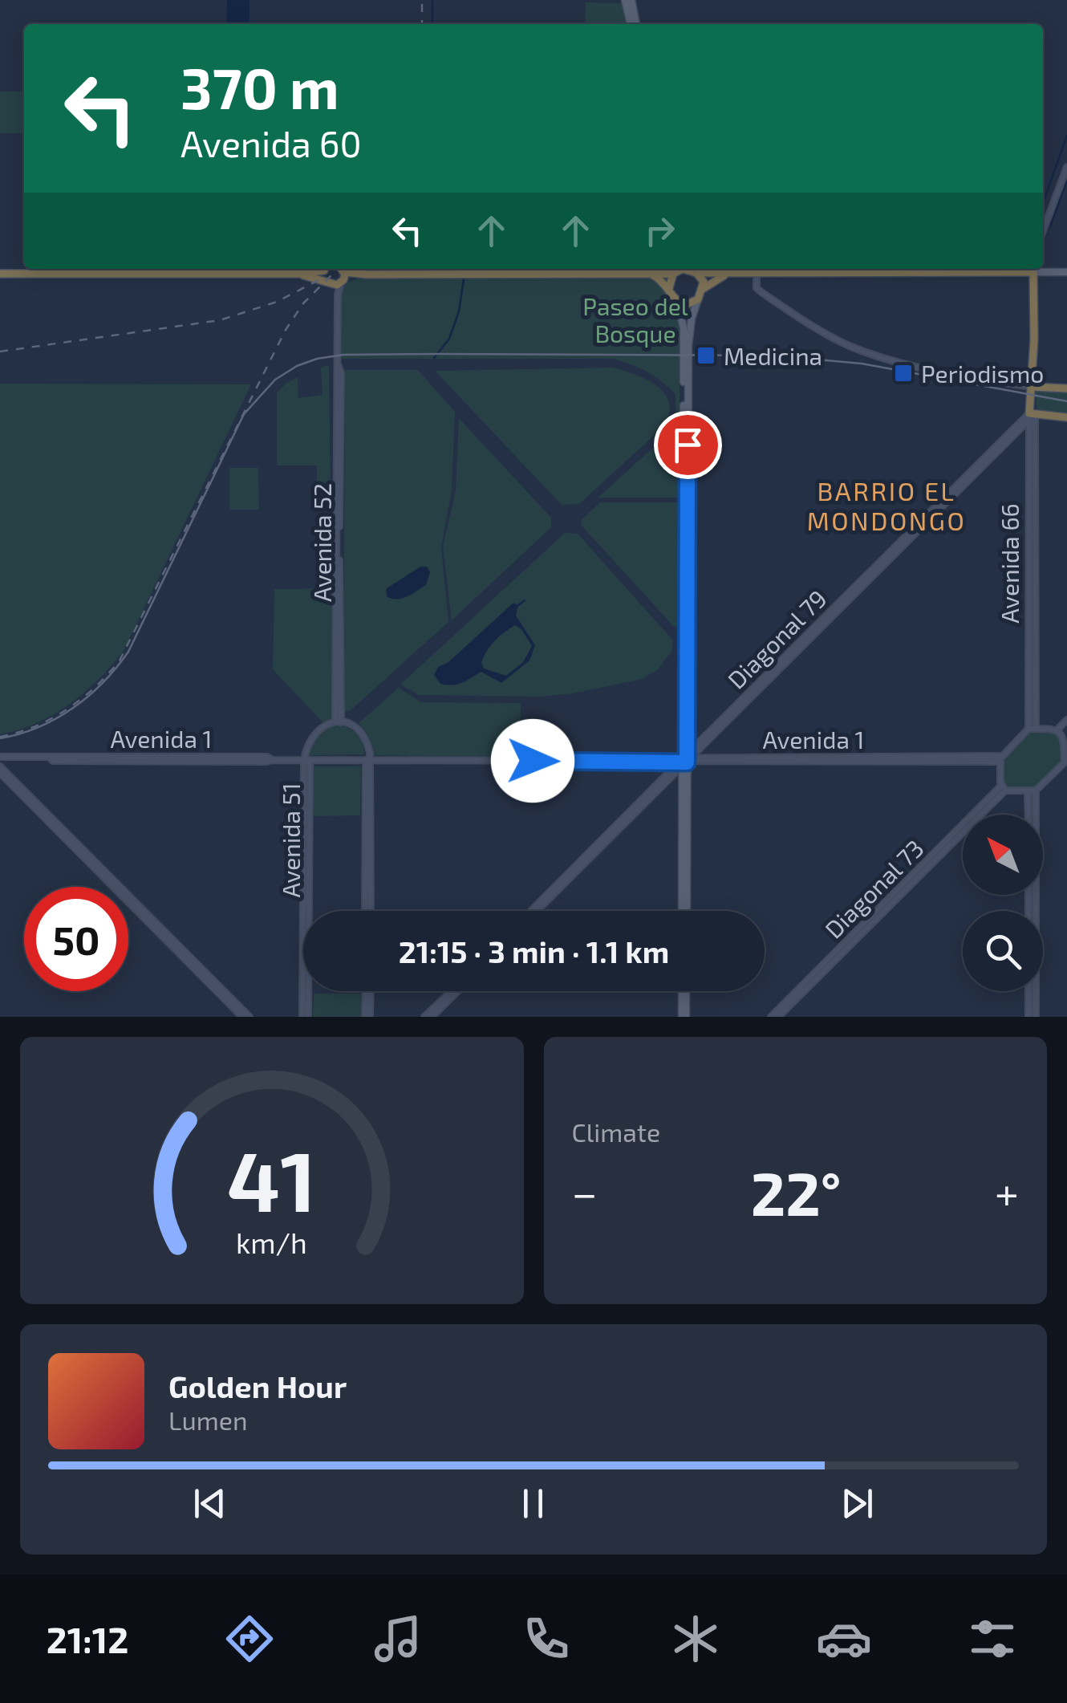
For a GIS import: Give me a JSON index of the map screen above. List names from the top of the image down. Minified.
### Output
{"streets":{"highway":["Avenida 66"],"main road":["Avenida 52","Diagonal 79","Avenida 1","Avenida 51","Diagonal 73"]},"crossings":[["Avenida 66","Diagonal 79"],["Diagonal 79","Avenida 1"],["Avenida 1","Avenida 51"]],"districts":["BARRIO EL MONDONGO"],"parks":["Paseo del Bosque"],"places":{"transit":["Medicina","Periodismo"]},"north":"top left","page":{"turn":["370 m","Avenida 60"],"limit":"50","trip":"21:15 · 3 min · 1.1 km","tile":"Climate","heat":["−","22°","+"],"song":["Golden Hour","Lumen"],"tabs":"21:12","gauge":["41","km/h"]}}
